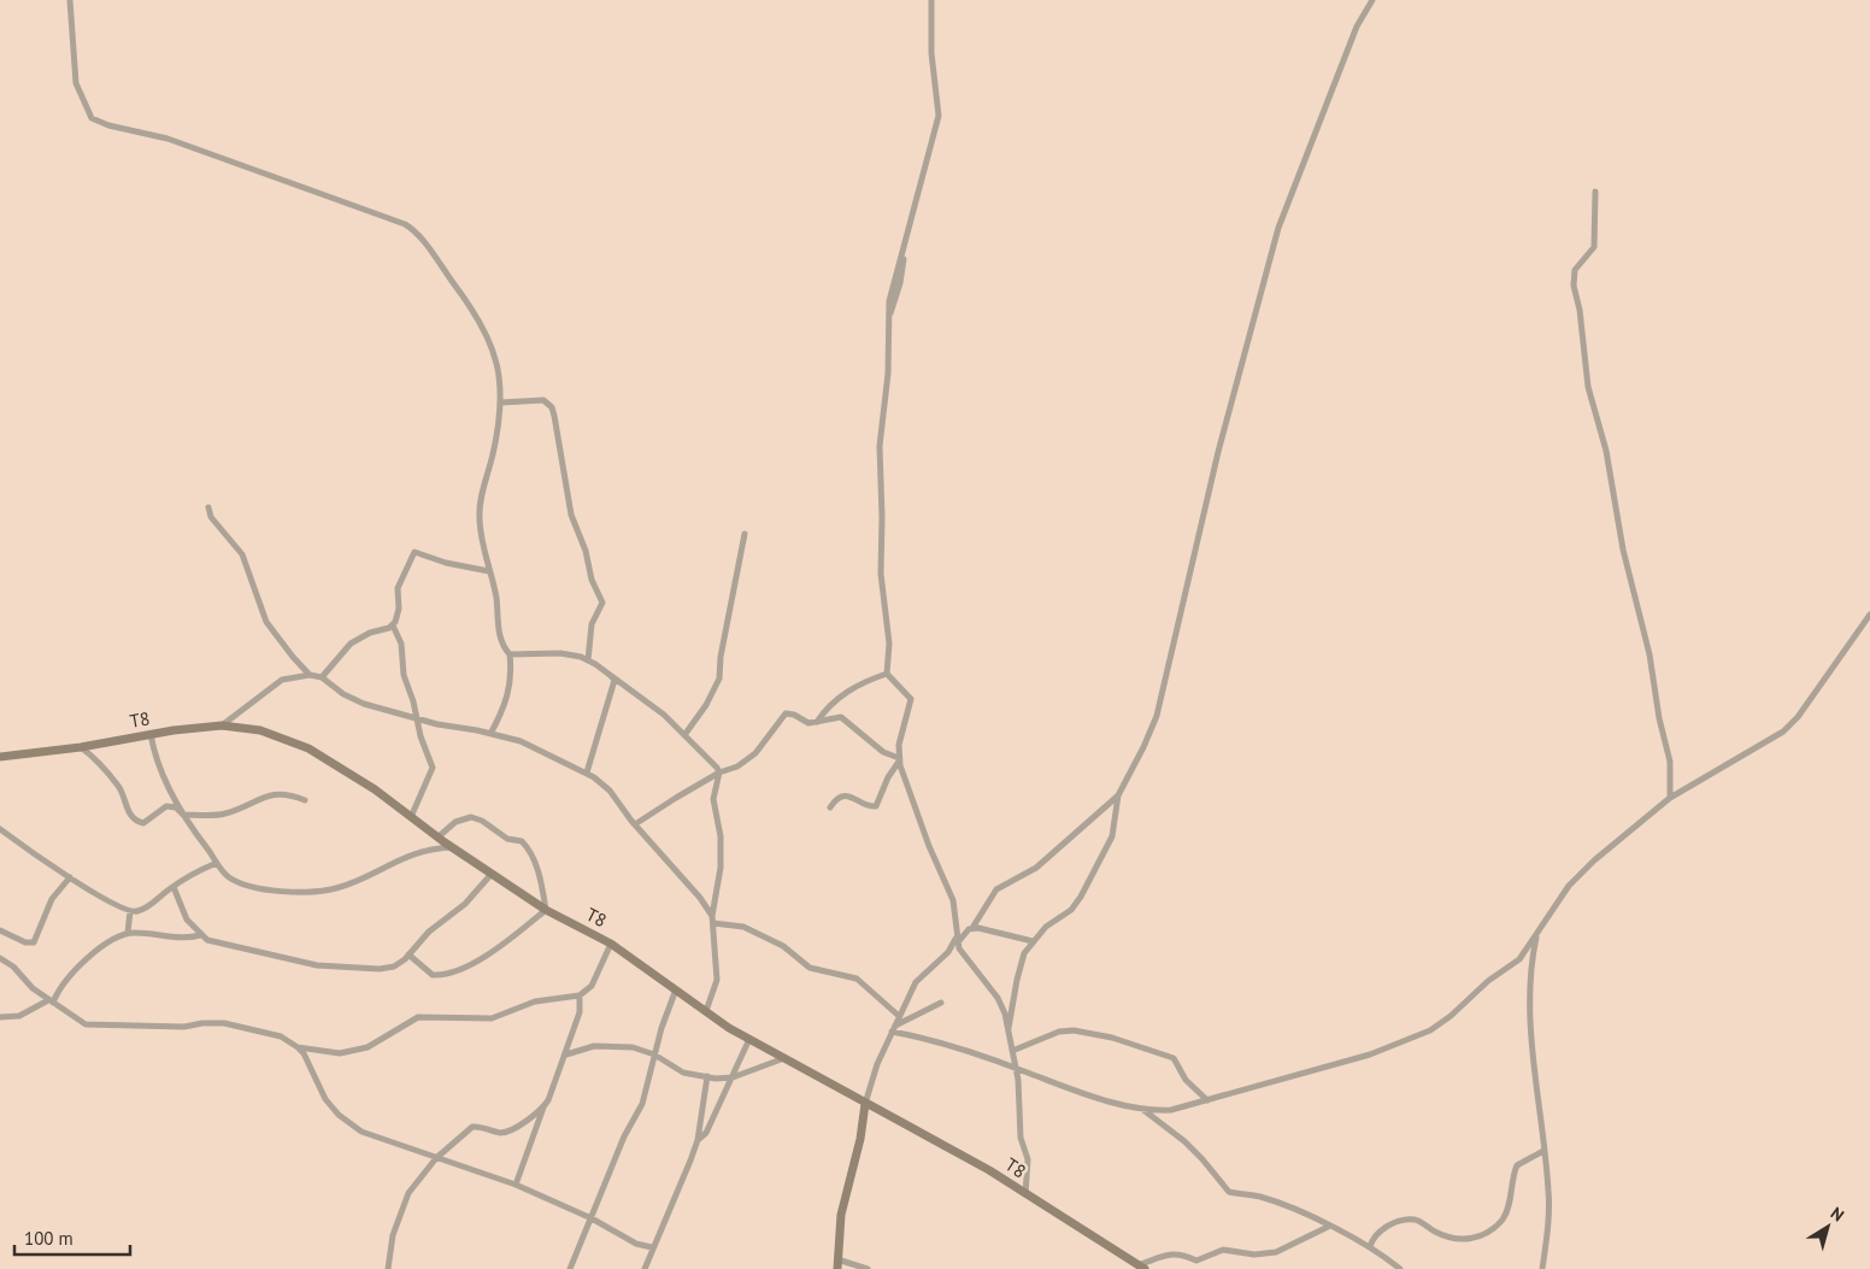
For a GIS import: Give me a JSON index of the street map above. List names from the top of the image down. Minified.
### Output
{"streets":{"street":["T8"]},"scale_bar":"100 m","north":"top right"}
